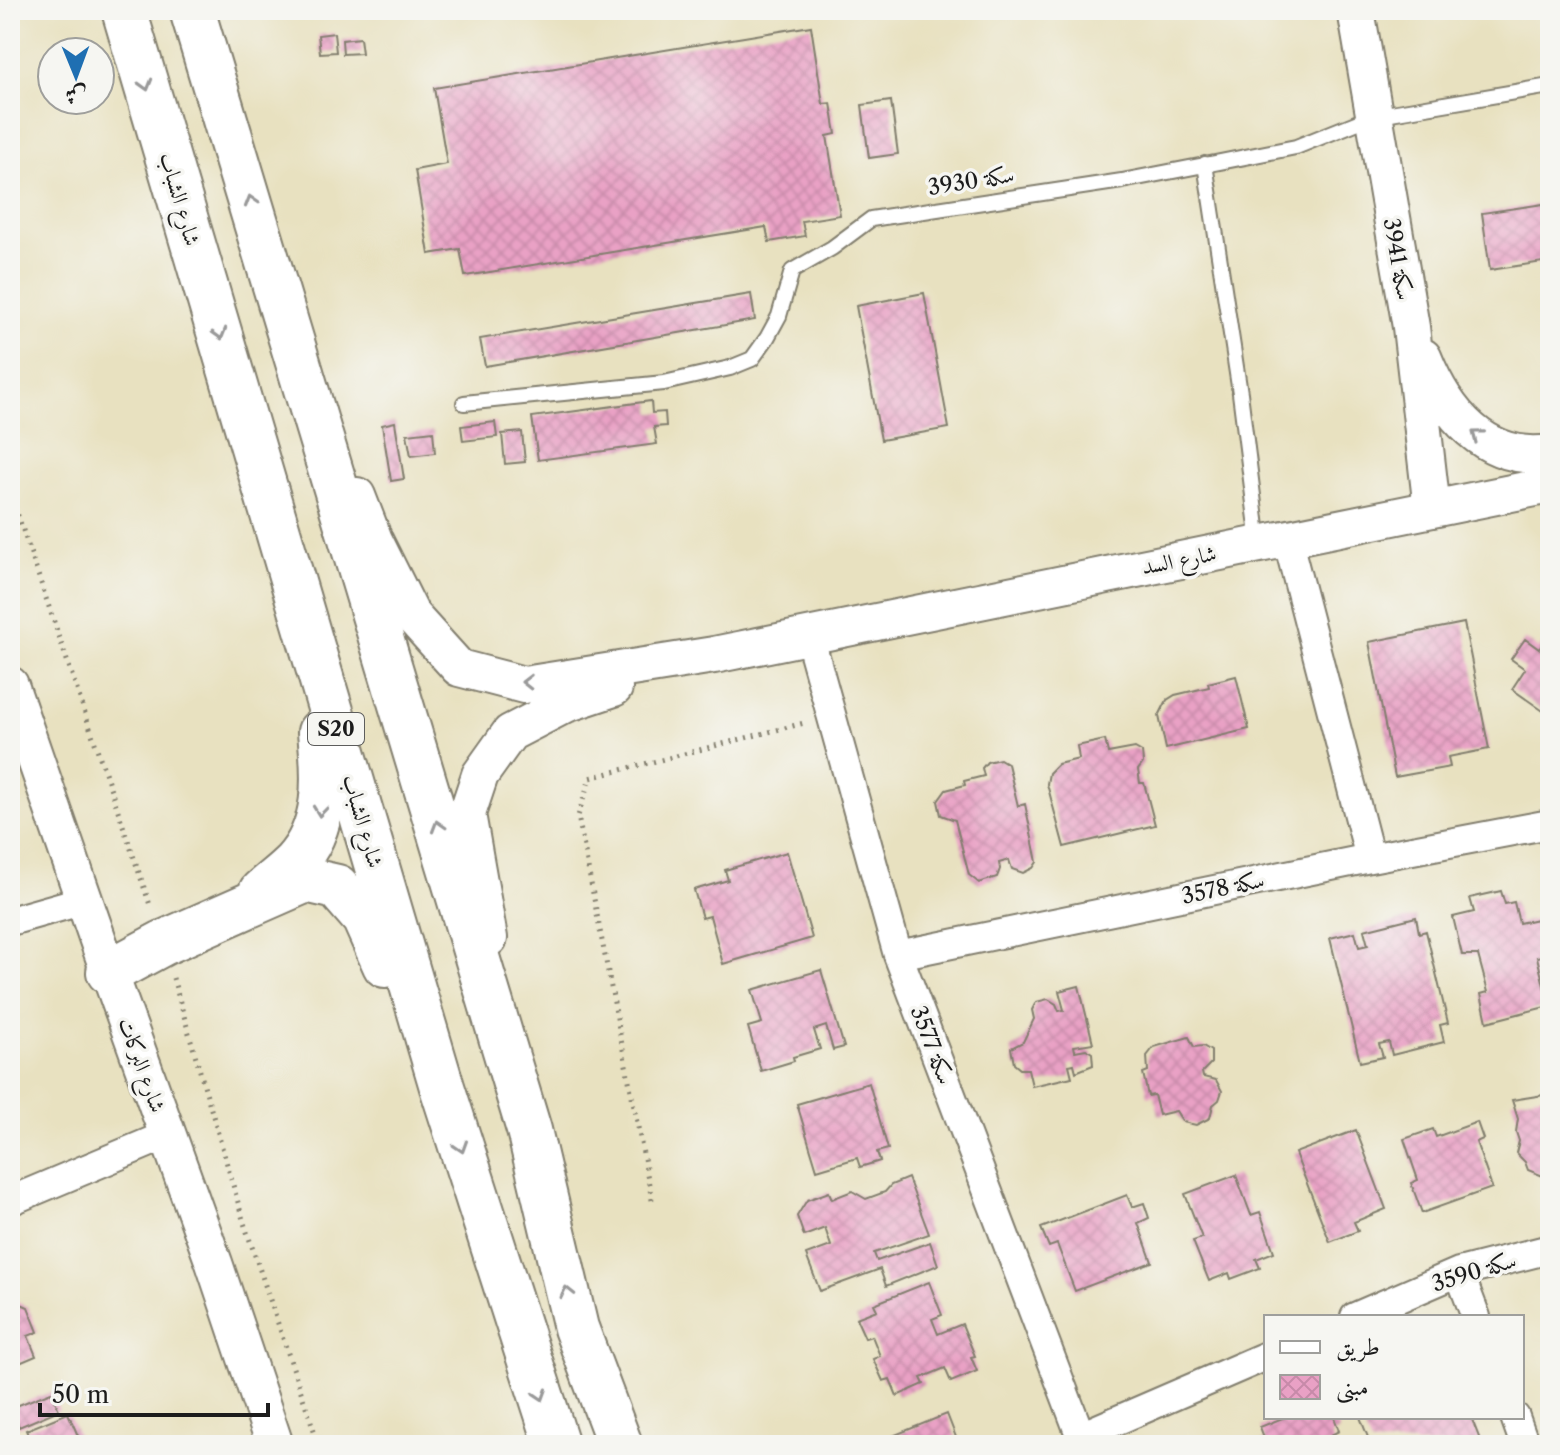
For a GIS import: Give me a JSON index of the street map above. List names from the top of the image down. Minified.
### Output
{"streets":{"main road":["شارع الشباب","S20"],"street":["سكة 3941","شارع السد","سكة 3578","سكة 3577","شارع البركات","سكة 3590"],"lane":["سكة 3930"]},"crossings":[["سكة 3930","سكة 3941"],["سكة 3941","شارع السد"],["شارع السد","سكة 3577"],["سكة 3578","سكة 3577"]],"legend":["طريق","مبنى"],"scale_bar":"50 m","north":"bottom"}
